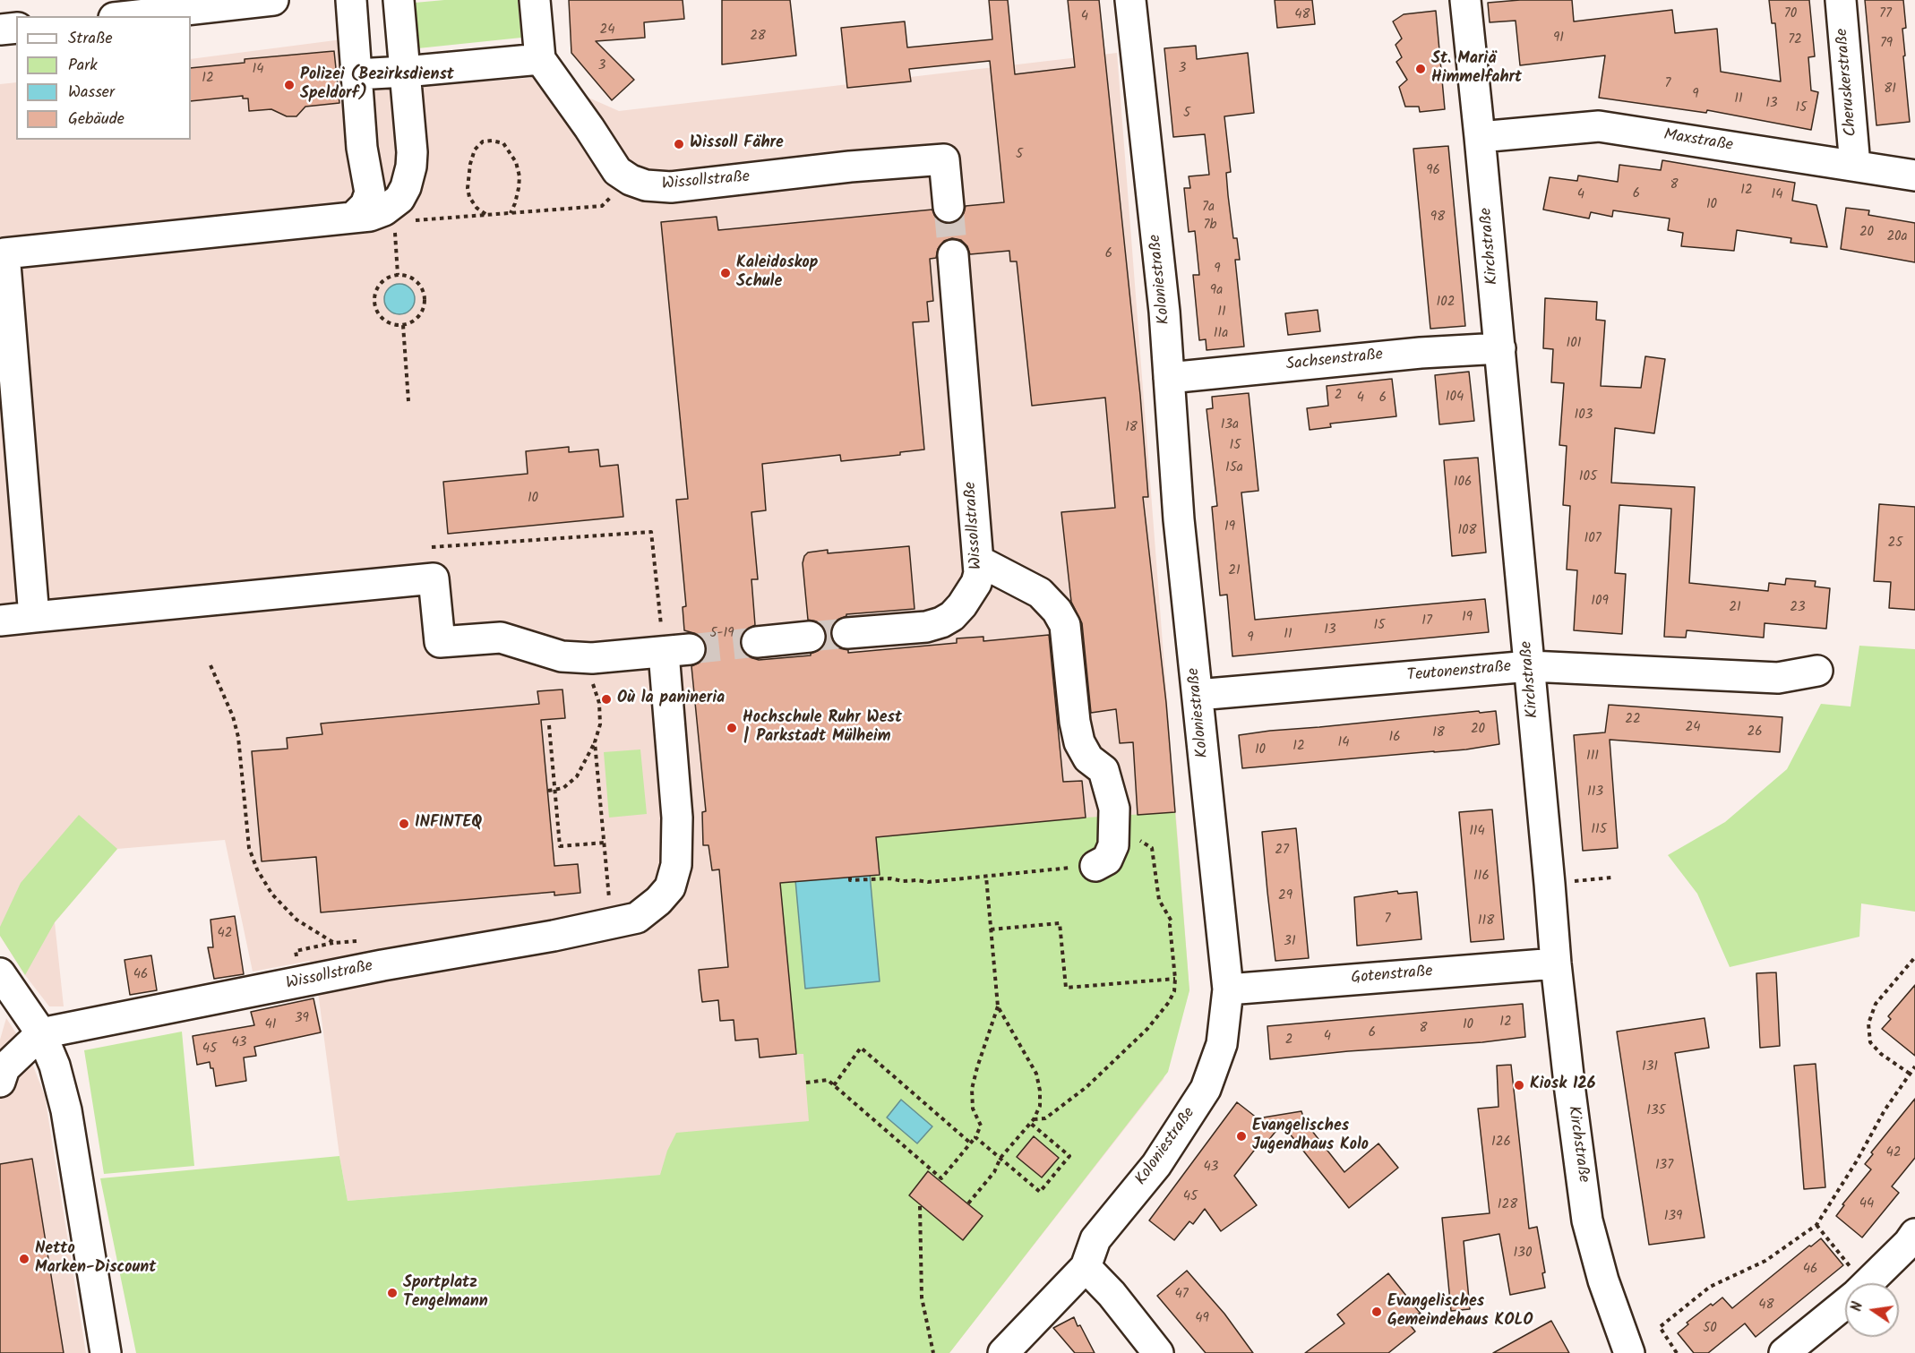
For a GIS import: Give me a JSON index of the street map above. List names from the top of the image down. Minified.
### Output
{"streets":{"street":["Cheruskerstraße","Maxstraße","Wissollstraße","Kirchstraße","Koloniestraße","Sachsenstraße","Teutonenstraße","Gotenstraße"]},"crossings":[["Cheruskerstraße","Maxstraße"],["Maxstraße","Kirchstraße"],["Kirchstraße","Sachsenstraße"],["Kirchstraße","Teutonenstraße"],["Kirchstraße","Gotenstraße"],["Koloniestraße","Sachsenstraße"],["Koloniestraße","Teutonenstraße"],["Koloniestraße","Gotenstraße"]],"places":["St. Mariä Himmelfahrt","Polizei (Bezirksdienst Speldorf)","Wissoll Fähre","Kaleidoskop Schule","Où la panineria","Hochschule Ruhr West | Parkstadt Mülheim","INFINTEQ","Kiosk 126","Evangelisches Jugendhaus Kolo","Netto Marken-Discount","Sportplatz Tengelmann","Evangelisches Gemeindehaus KOLO"],"house_numbers":["70","77","48","4","24","28","91","72","79","3","3","14","12","7","81","9","11","13","15","5","5","96","8","12","6","4","14","10","7a","98","7b","20","20a","6","9","9a","102","11","11a","101","2","104","4","6","103","13a","18","15","15a","105","106","10","19","108","107","25","21","109","21","23","19","17","15","13","5-19","11","9","22","24","20","26","18","16","14","12","10","111","113","115","114","27","116","29","7","118","42","31","46","39","12","41","10","8","6","4","2","43","45","131","135","126","42","137","43","45","44","128","139","130","46","47","48","49","50"],"legend":["Straße","Park","Wasser","Gebäude"],"north":"left"}
